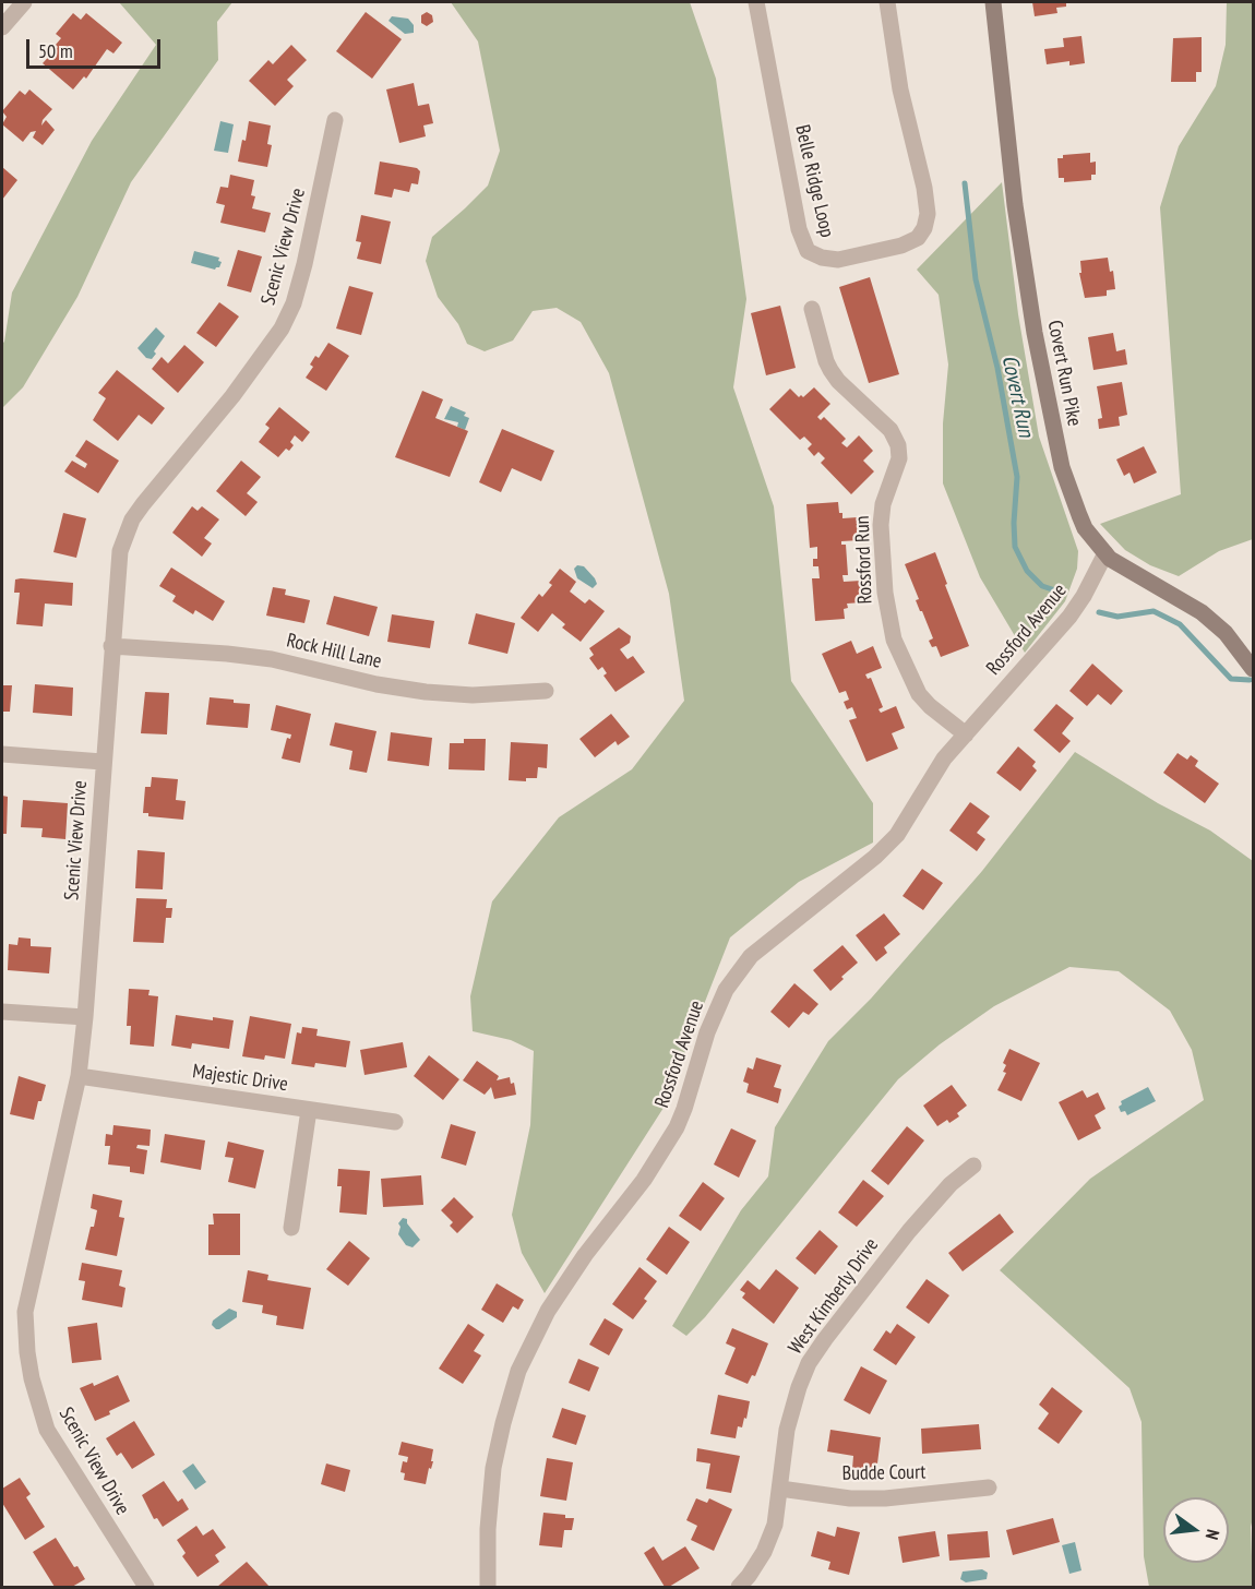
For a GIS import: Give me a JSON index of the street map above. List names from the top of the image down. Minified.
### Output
{"streets":{"street":["Belle Ridge Loop","Scenic View Drive","Covert Run Pike","Rossford Run","Rossford Avenue","Rock Hill Lane","Majestic Drive","West Kimberly Drive","Budde Court"]},"crossings":[["Scenic View Drive","Rock Hill Lane"],["Scenic View Drive","Majestic Drive"],["Covert Run Pike","Rossford Avenue"],["Rossford Run","Rossford Avenue"],["West Kimberly Drive","Budde Court"]],"water":["Covert Run"],"scale_bar":"50 m","north":"right"}
